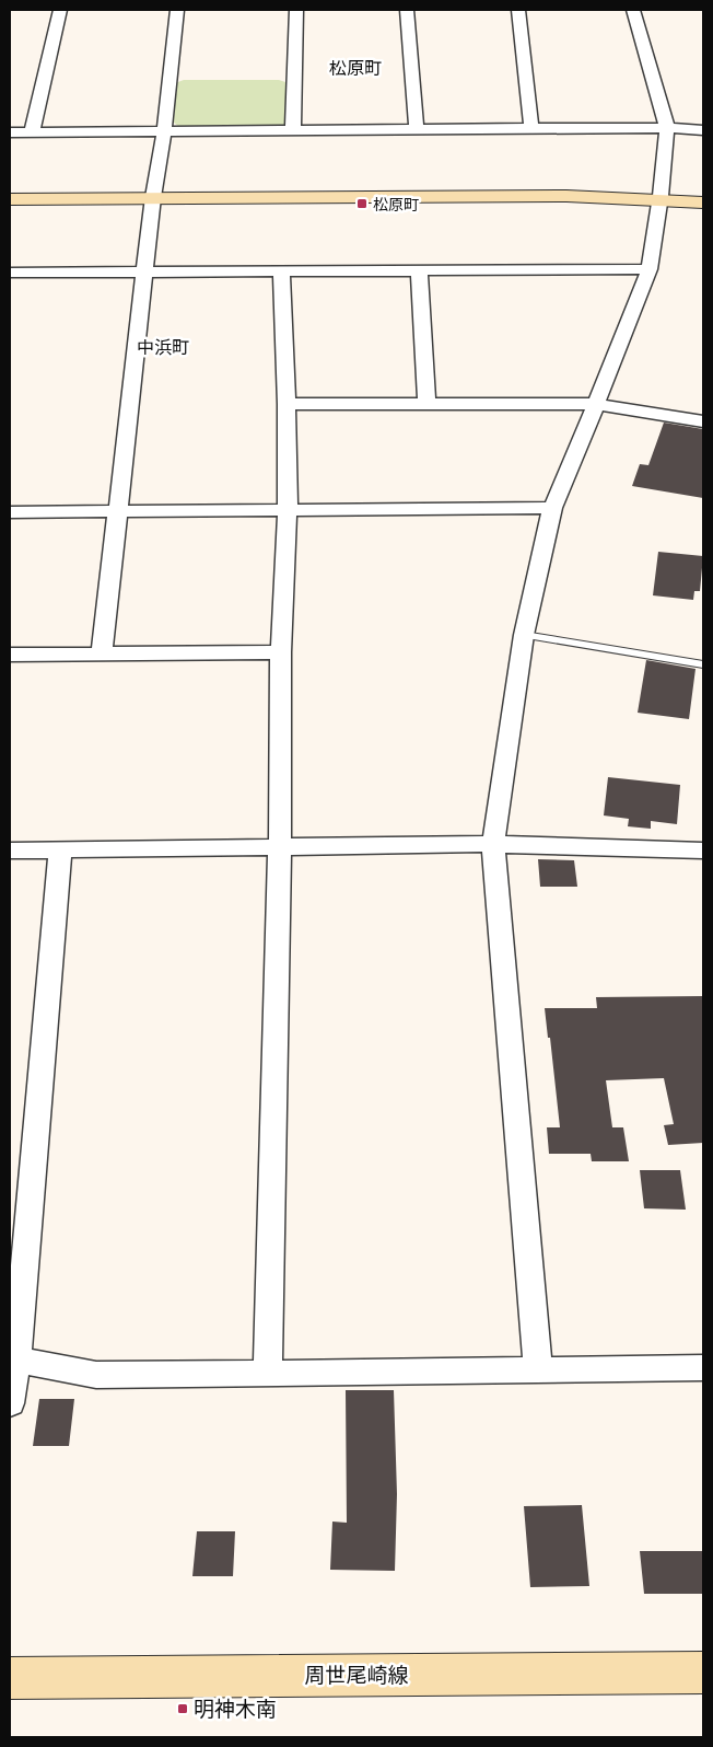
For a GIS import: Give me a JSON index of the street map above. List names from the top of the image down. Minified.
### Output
{"streets":{"street":["周世尾崎線"]},"districts":["松原町","中浜町"],"places":{"transit":["松原町","明神木南"]}}
